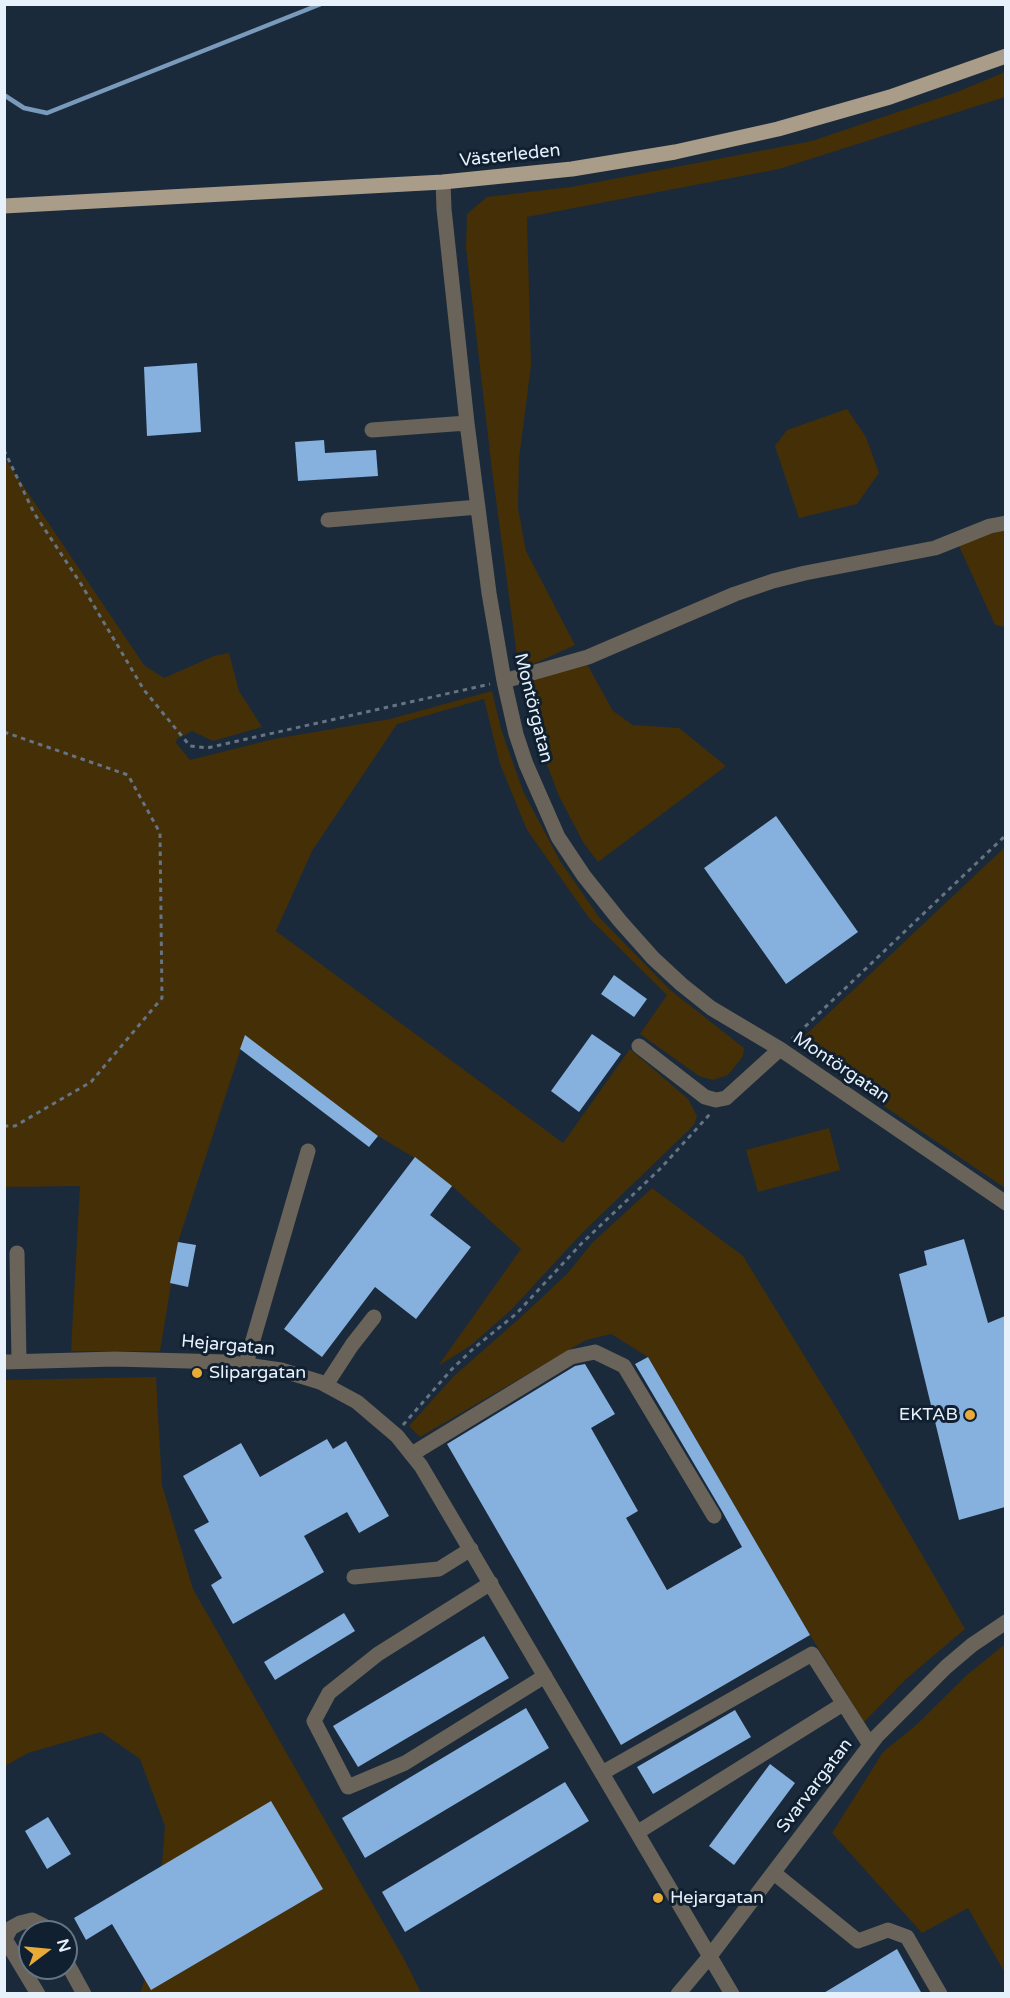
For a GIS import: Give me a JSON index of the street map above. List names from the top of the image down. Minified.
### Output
{"streets":{"main road":["Västerleden"],"street":["Montörgatan","Hejargatan","Svarvargatan"]},"crossings":[["Västerleden","Montörgatan"],["Hejargatan","Svarvargatan"]],"places":["Slipargatan","EKTAB","Hejargatan"],"north":"right"}
